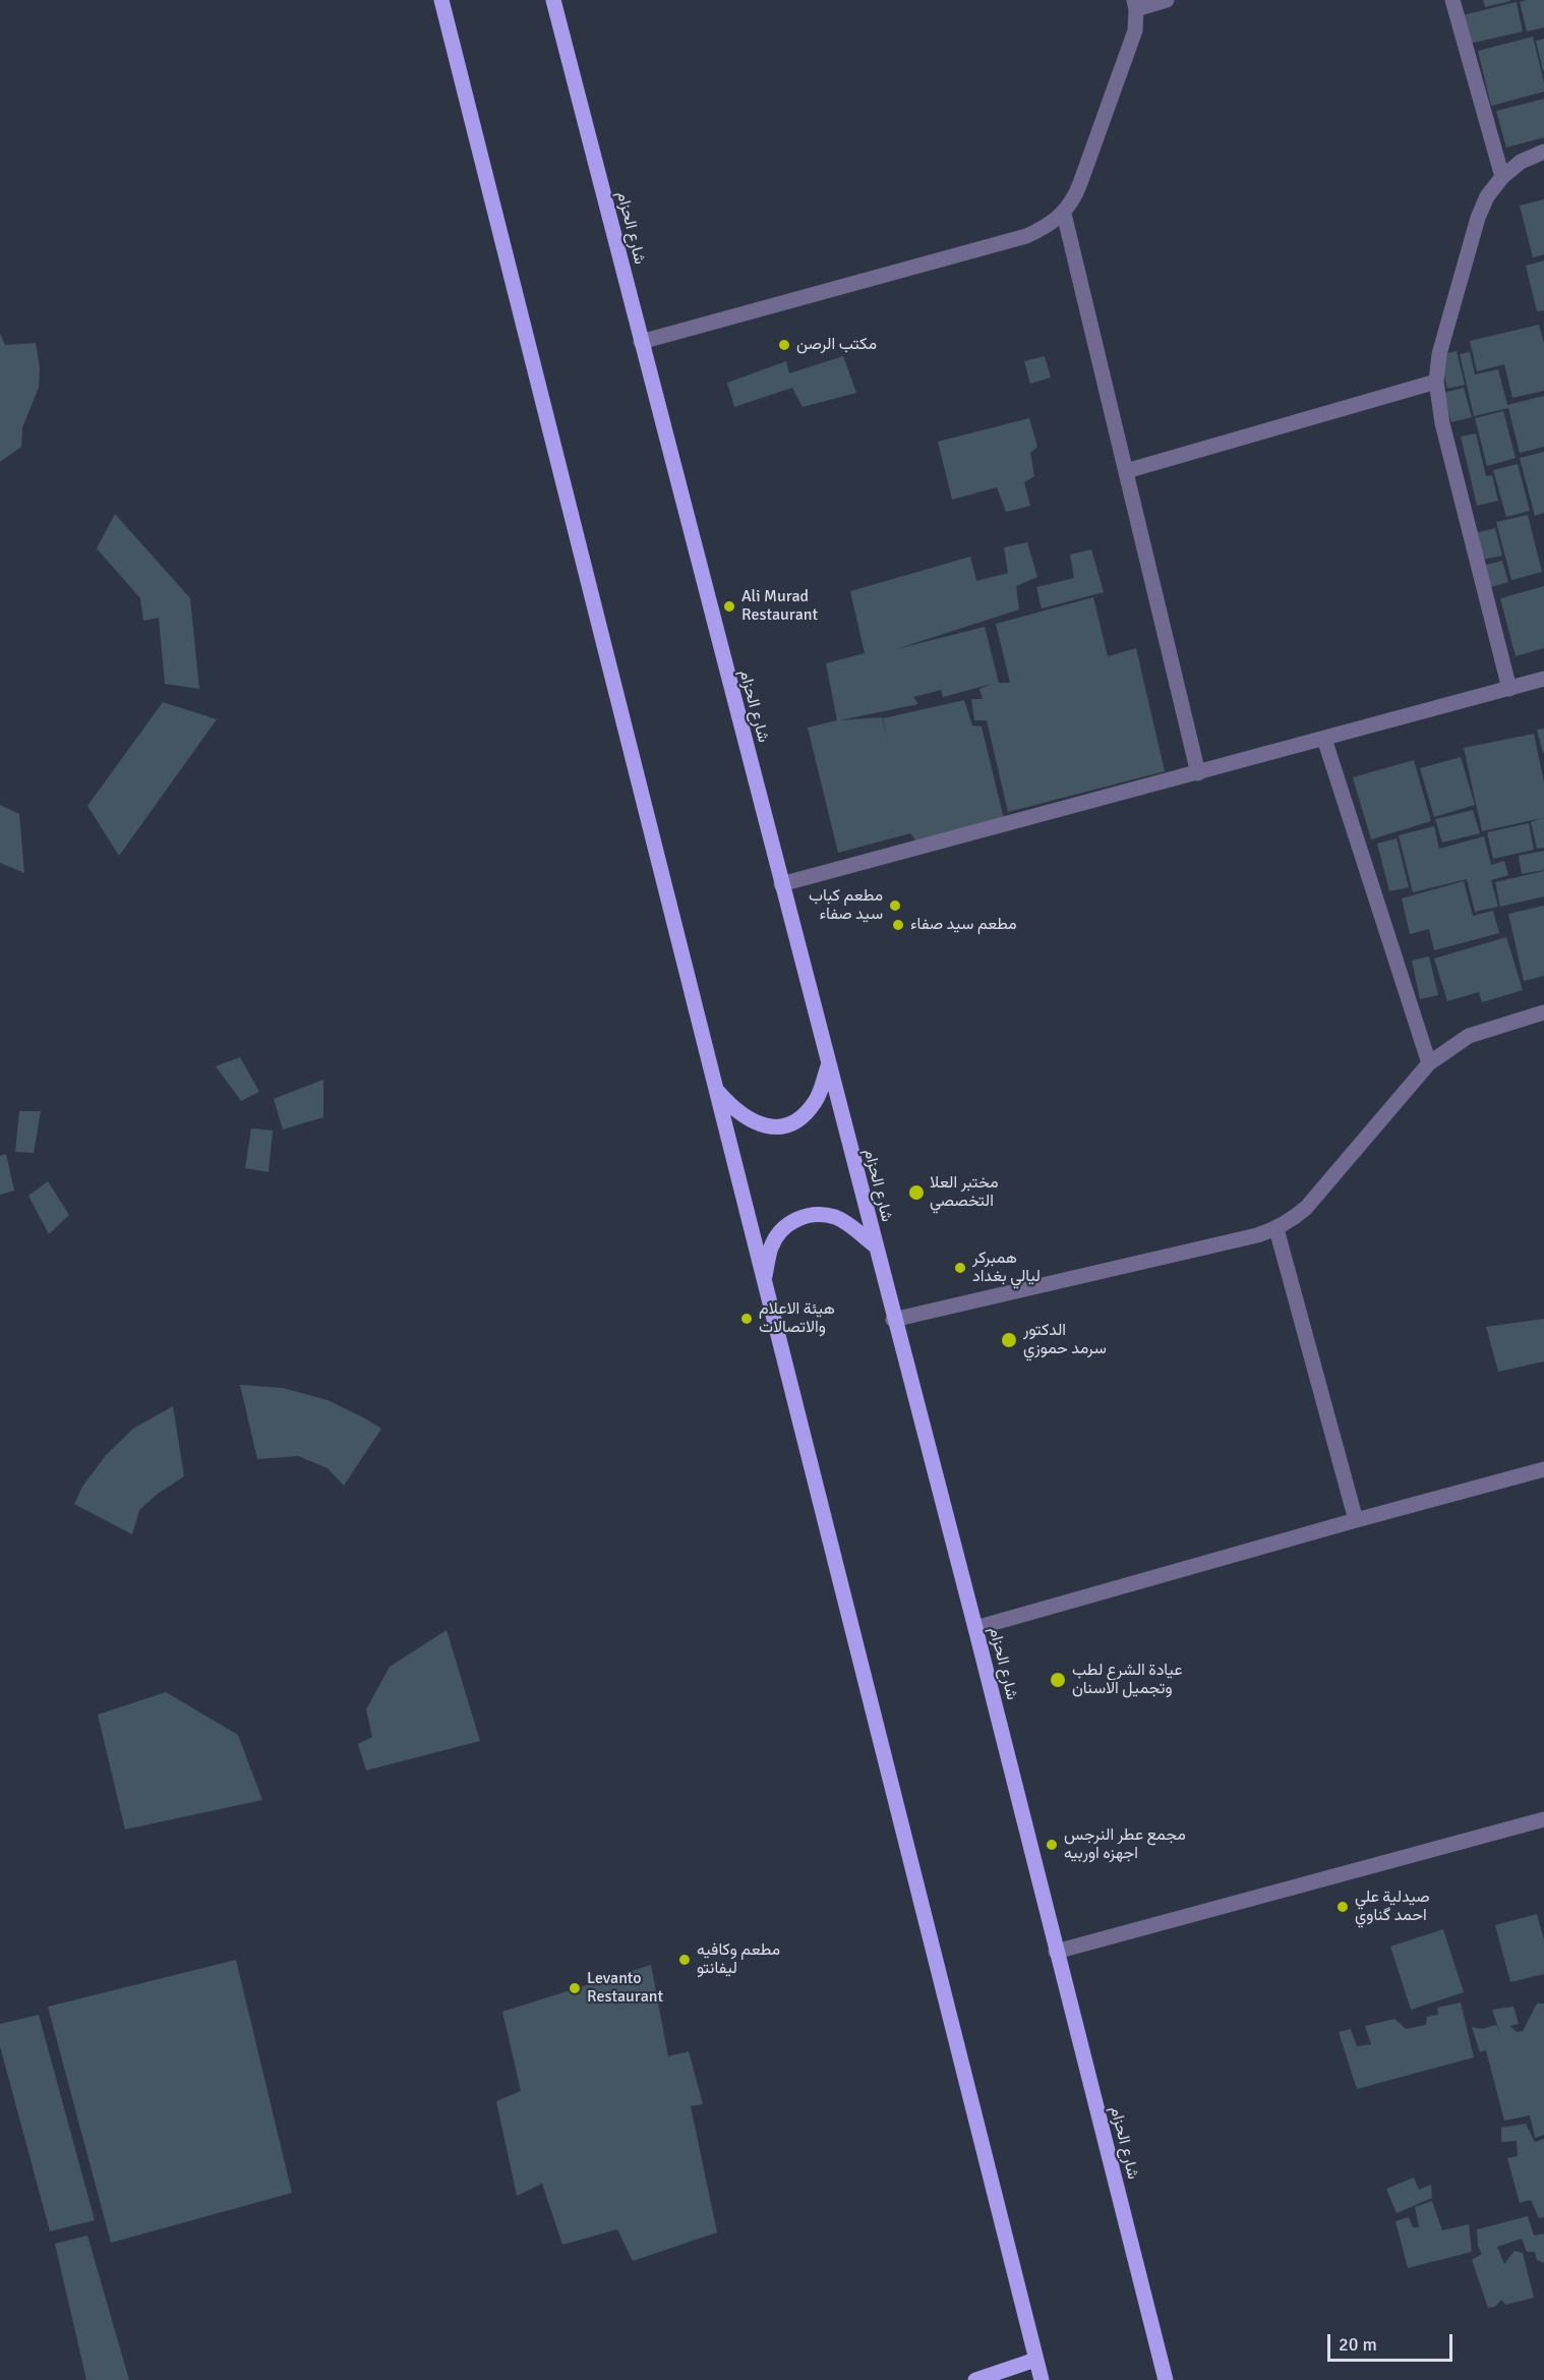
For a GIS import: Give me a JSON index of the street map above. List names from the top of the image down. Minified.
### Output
{"streets":{"main road":["شارع الحزام"]},"places":["مكتب الرصن","Ali Murad Restaurant","مطعم كباب سيد صفاء","مطعم سيد صفاء","مختبر العلا التخصصي","همبركر ليالي بغداد","هيئة الاعلام والاتصالات","الدكتور سرمد حموزي","عيادة الشرع لطب وتجميل الاسنان","مجمع عطر النرجس اجهزه اوربيه","صيدلية علي احمد گناوي","مطعم وكافيه ليفانتو","Levanto Restaurant"],"scale_bar":"20 m"}
